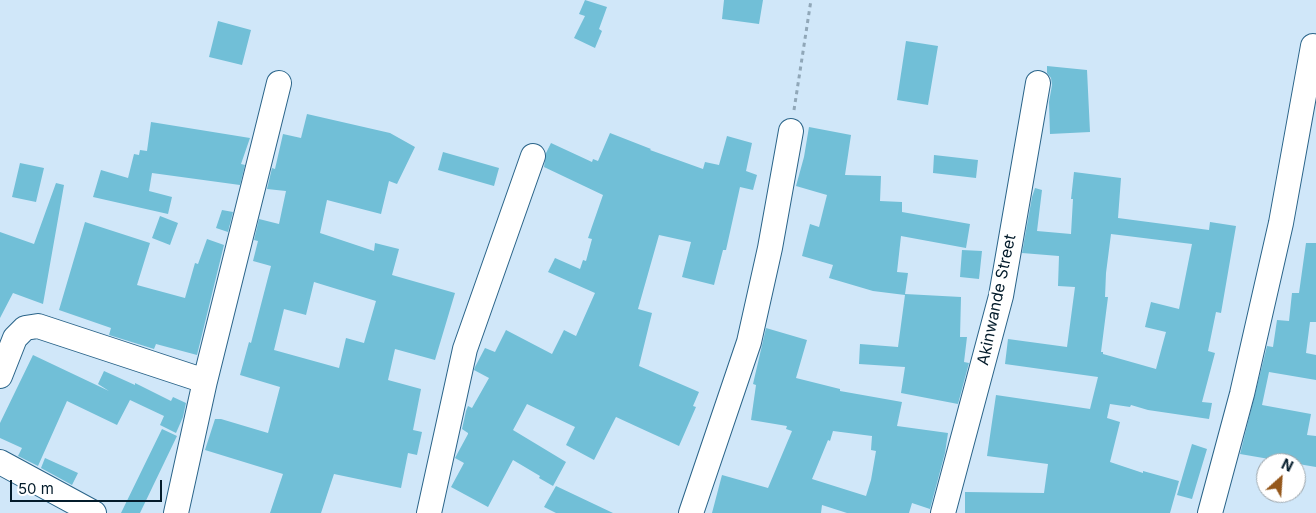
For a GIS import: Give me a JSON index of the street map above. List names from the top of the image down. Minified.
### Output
{"streets":{"street":["Akinwande Street"]},"scale_bar":"50 m","north":"top right"}
